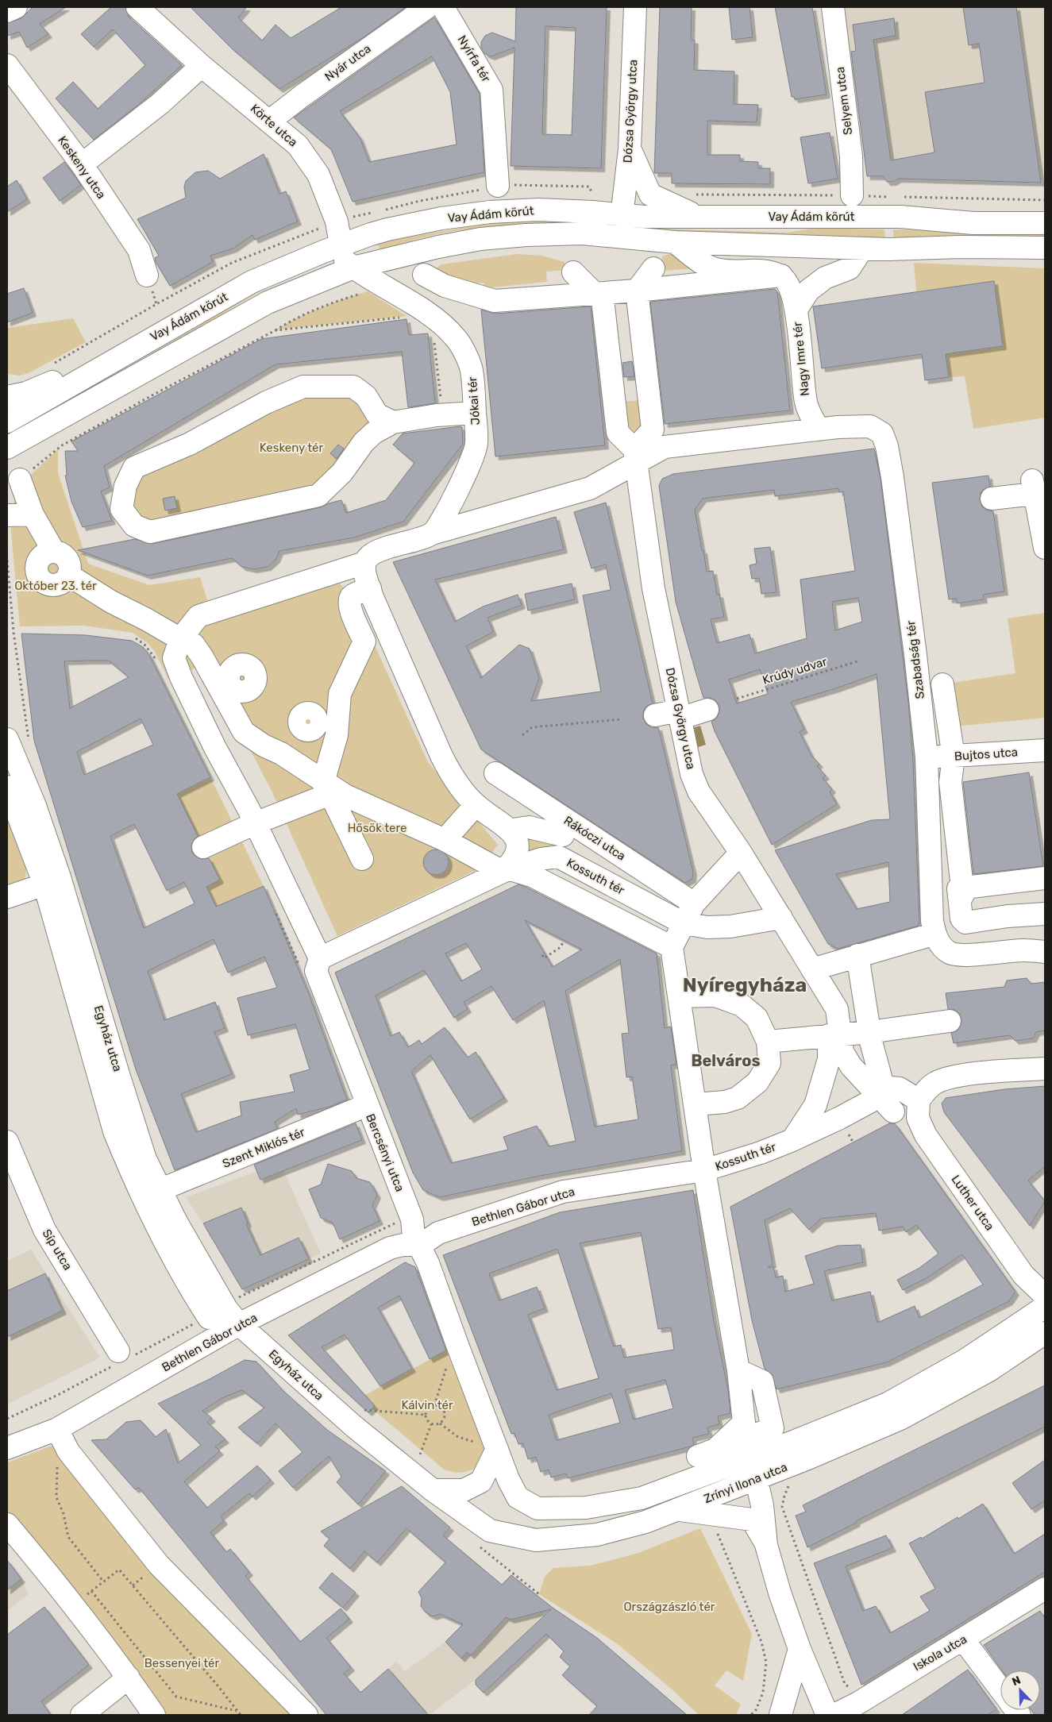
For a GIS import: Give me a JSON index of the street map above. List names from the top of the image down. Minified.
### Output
{"streets":{"street":["Nyírfa tér","Nyár utca","Selyem utca","Dózsa György utca","Körte utca","Keskeny utca","Vay Ádám körút","Nagy Imre tér","Jókai tér","Szabadság tér","Bujtos utca","Rákóczi utca","Kossuth tér","Egyház utca","Szent Miklós tér","Bercsényi utca","Luther utca","Bethlen Gábor utca","Síp utca","Zrínyi Ilona utca","Iskola utca"],"path":["Krúdy udvar"]},"crossings":[["Nyár utca","Körte utca"],["Dózsa György utca","Vay Ádám körút"],["Dózsa György utca","Szabadság tér"],["Dózsa György utca","Kossuth tér"],["Körte utca","Vay Ádám körút"],["Körte utca","Jókai tér"],["Vay Ádám körút","Nagy Imre tér"],["Vay Ádám körút","Jókai tér"],["Nagy Imre tér","Szabadság tér"],["Szabadság tér","Bujtos utca"],["Kossuth tér","Bethlen Gábor utca"],["Egyház utca","Szent Miklós tér"],["Egyház utca","Bethlen Gábor utca"],["Szent Miklós tér","Bercsényi utca"],["Bercsényi utca","Bethlen Gábor utca"]],"districts":["Nyíregyháza","Belváros"],"parks":["Keskeny tér","Október 23. tér","Hősök tere","Kálvin tér","Országzászló tér","Bessenyei tér"],"north":"top left"}
